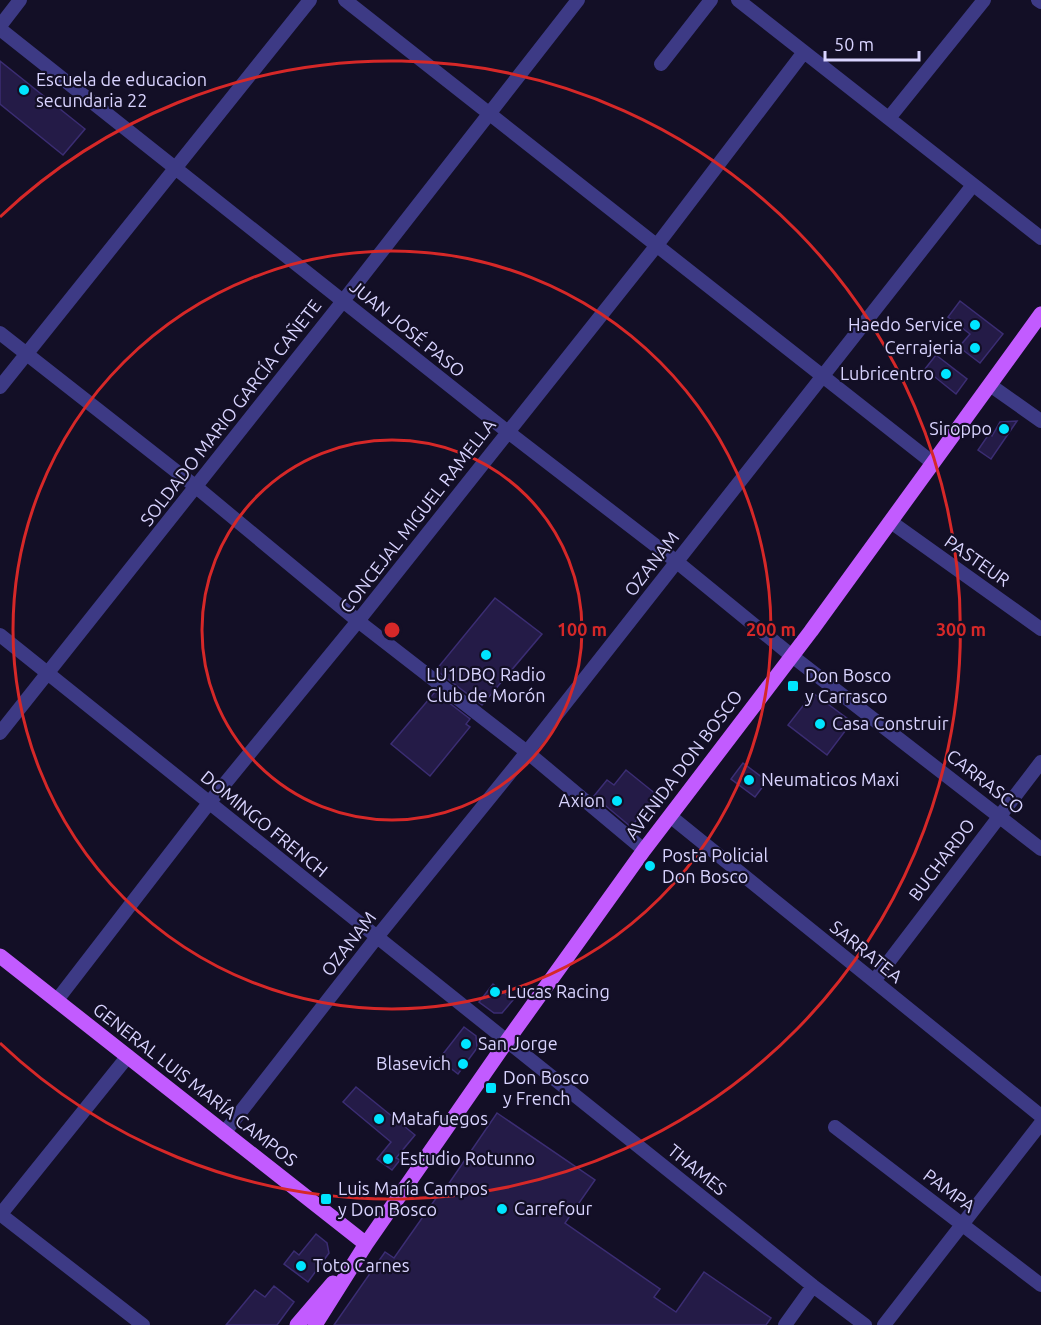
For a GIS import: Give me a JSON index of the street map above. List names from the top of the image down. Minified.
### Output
{"streets":{"main road":["AVENIDA DON BOSCO","GENERAL LUIS MARÍA CAMPOS"],"street":["JUAN JOSÉ PASO","SOLDADO MARIO GARCÍA CAÑETE","CONCEJAL MIGUEL RAMELLA","PASTEUR","OZANAM","CARRASCO","DOMINGO FRENCH","BUCHARDO","SARRATEA","THAMES","PAMPA"]},"crossings":[["JUAN JOSÉ PASO","SOLDADO MARIO GARCÍA CAÑETE"],["JUAN JOSÉ PASO","CONCEJAL MIGUEL RAMELLA"],["JUAN JOSÉ PASO","OZANAM"],["JUAN JOSÉ PASO","AVENIDA DON BOSCO"],["JUAN JOSÉ PASO","CARRASCO"],["SOLDADO MARIO GARCÍA CAÑETE","DOMINGO FRENCH"],["CONCEJAL MIGUEL RAMELLA","DOMINGO FRENCH"],["CONCEJAL MIGUEL RAMELLA","GENERAL LUIS MARÍA CAMPOS"],["PASTEUR","AVENIDA DON BOSCO"],["OZANAM","DOMINGO FRENCH"],["OZANAM","GENERAL LUIS MARÍA CAMPOS"],["AVENIDA DON BOSCO","CARRASCO"],["AVENIDA DON BOSCO","DOMINGO FRENCH"],["AVENIDA DON BOSCO","SARRATEA"],["AVENIDA DON BOSCO","GENERAL LUIS MARÍA CAMPOS"],["AVENIDA DON BOSCO","THAMES"],["CARRASCO","BUCHARDO"],["DOMINGO FRENCH","THAMES"],["BUCHARDO","SARRATEA"]],"places":{"other":["Escuela de educacion secundaria 22","Haedo Service","Cerrajeria","Lubricentro","Siroppo","LU1DBQ Radio Club de Morón","Casa Construir","Neumaticos Maxi","Axion","Posta Policial Don Bosco","Lucas Racing","San Jorge","Blasevich","Matafuegos","Estudio Rotunno","Carrefour","Toto Carnes"],"transit":["Don Bosco y Carrasco","Don Bosco y French","Luis María Campos y Don Bosco"]},"scale_bar":"50 m","rings":["100 m","200 m","300 m"]}
